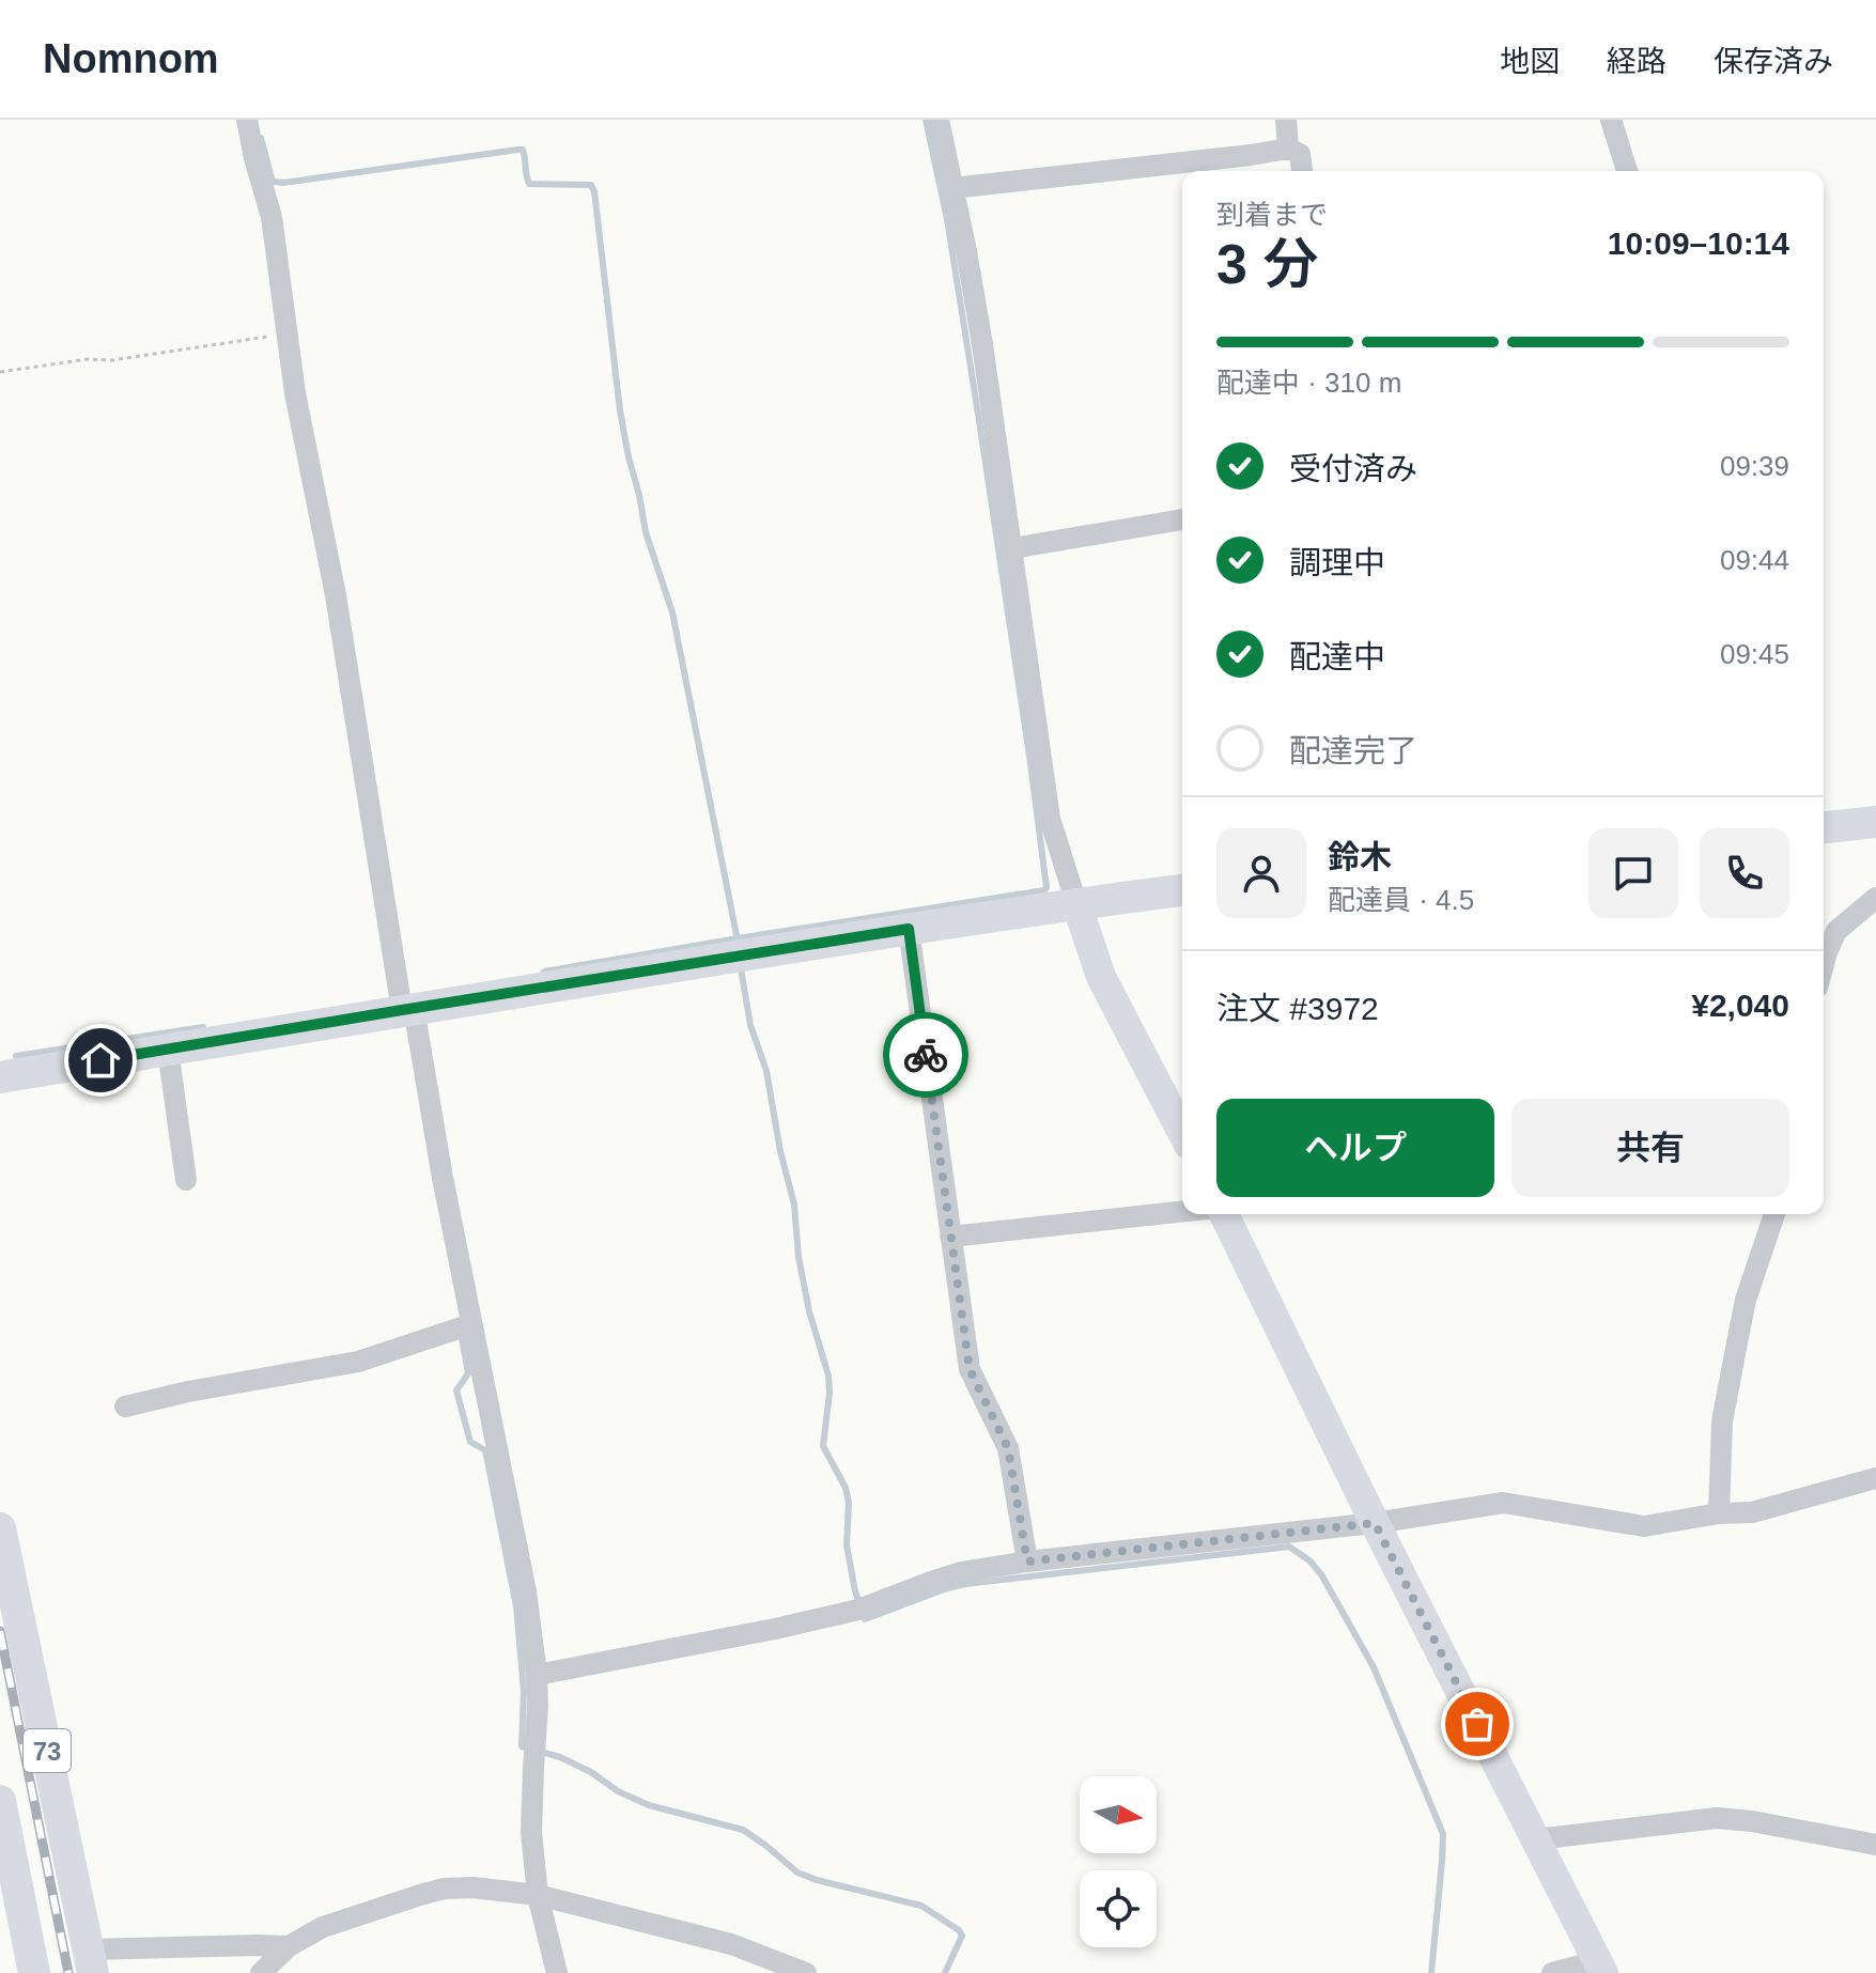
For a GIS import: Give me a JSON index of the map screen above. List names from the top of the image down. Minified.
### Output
{"streets":{"main road":["73"]},"north":"right","page":{"header":"Nomnom","nav":["地図","経路","保存済み"],"heading":["3 分","到着まで","10:09–10:14"],"panel":["鈴木","配達員 · 4.5","注文 #3972","¥2,040"],"bar":"配達中 · 310 m","list":[["受付済み","09:39"],["調理中","09:44"],["配達中","09:45"],"配達完了"],"buttons":["ヘルプ","共有"]}}
